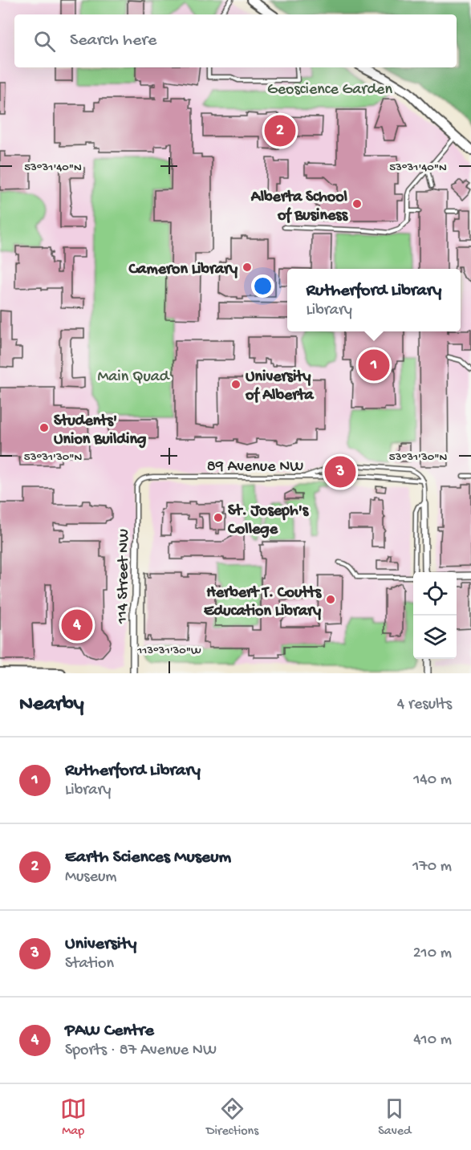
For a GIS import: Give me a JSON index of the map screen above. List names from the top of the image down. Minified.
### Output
{"streets":{"street":["114 Street NW"],"lane":["89 Avenue NW"]},"crossings":[["89 Avenue NW","114 Street NW"]],"parks":["Geoscience Garden","Main Quad"],"places":["Alberta School of Business","Cameron Library","University of Alberta","Students' Union Building","St. Joseph's College","Herbert T. Coutts Education Library"],"page":{"search":"Search here","pins":["2","1","3","4"],"popup":["Rutherford Library","Library"],"heading":["Nearby","4 results"],"list":[{"mark":"1","name":"Rutherford Library","note":"Library","value":"140 m"},{"mark":"2","name":"Earth Sciences Museum","note":"Museum","value":"170 m"},{"mark":"3","name":"University","note":"Station","value":"210 m"},{"mark":"4","name":"PAW Centre","note":"Sports · 87 Avenue NW","value":"410 m"}],"nav":["Map","Directions","Saved"]},"coordinates":["53°31'40\"N","53°31'30\"N","113°31'30\"W"]}
